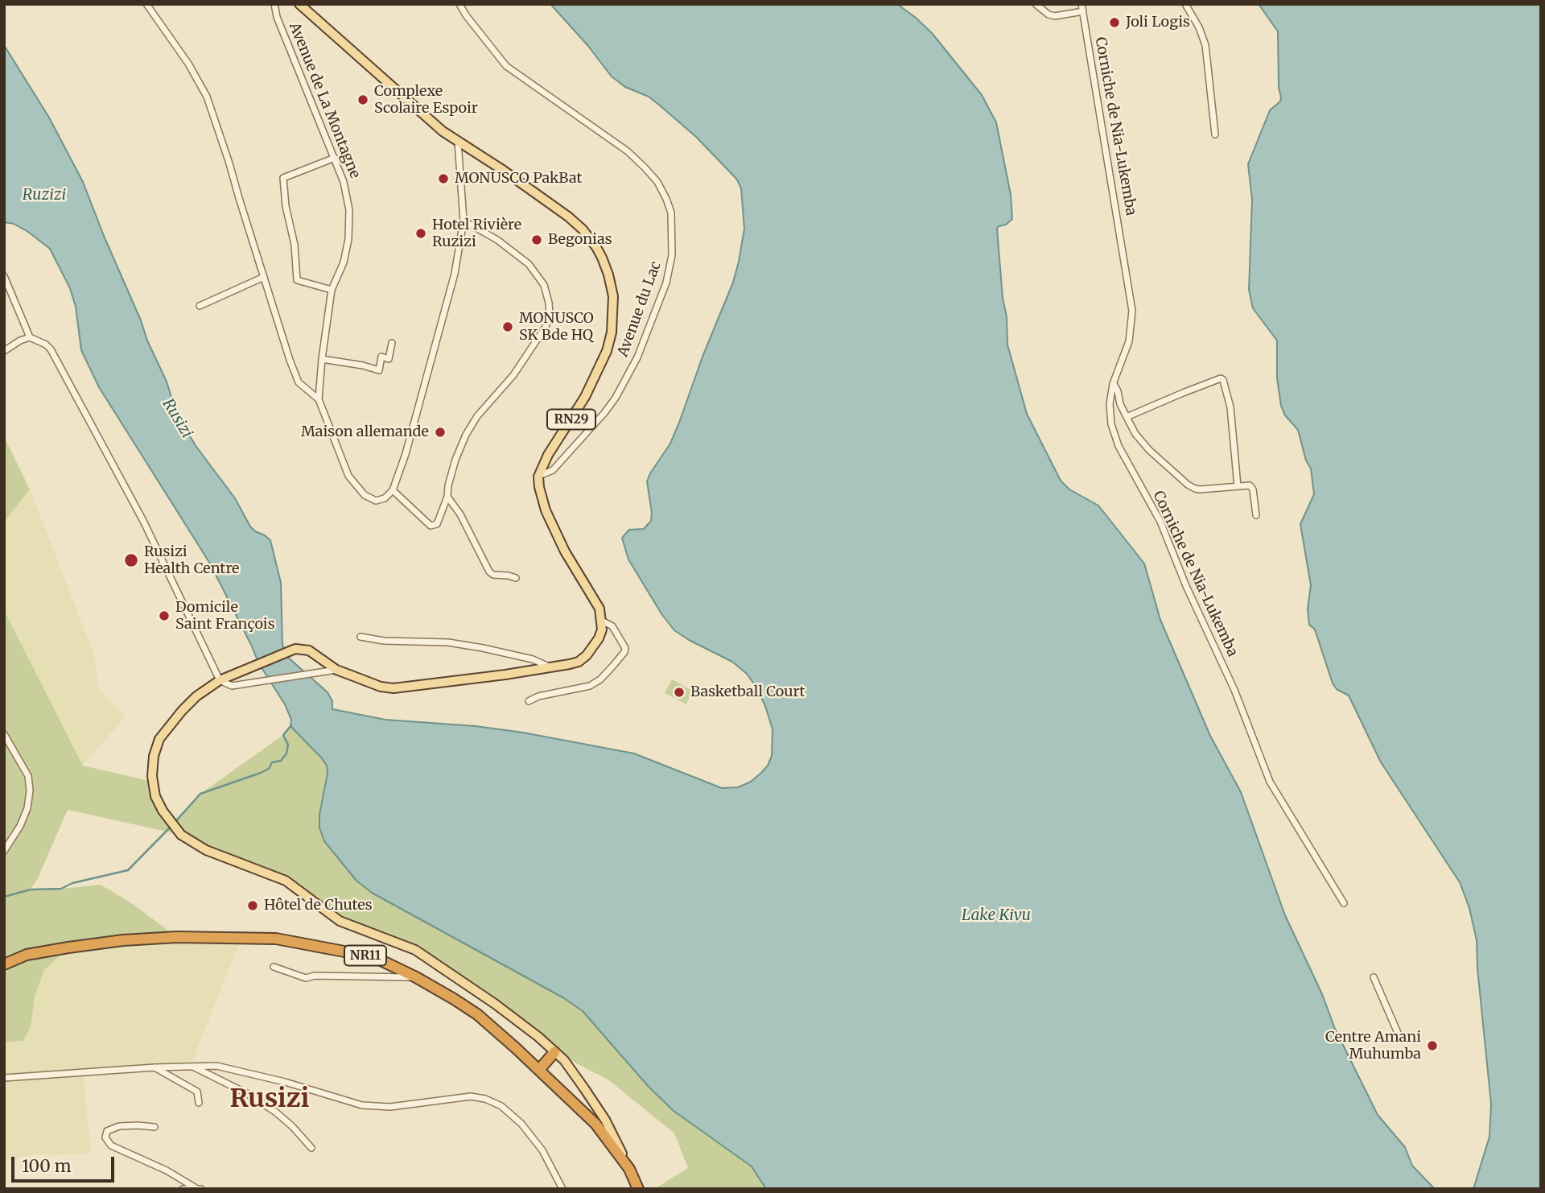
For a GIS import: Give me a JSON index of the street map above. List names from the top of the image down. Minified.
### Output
{"streets":{"highway":["NR11"],"main road":["RN29"],"street":["Avenue de La Montagne","Corniche de Nia-Lukemba","Avenue du Lac"]},"crossings":[["Avenue du Lac","RN29"]],"districts":["Rusizi"],"water":["Ruzizi","Rusizi","Lake Kivu"],"places":["Joli Logis","Complexe Scolaire Espoir","MONUSCO PakBat","Hotel Rivière Ruzizi","Begonias","MONUSCO SK Bde HQ","Maison allemande","Rusizi Health Centre","Domicile Saint François","Basketball Court","Hôtel de Chutes","Centre Amani Muhumba"],"scale_bar":"100 m"}
